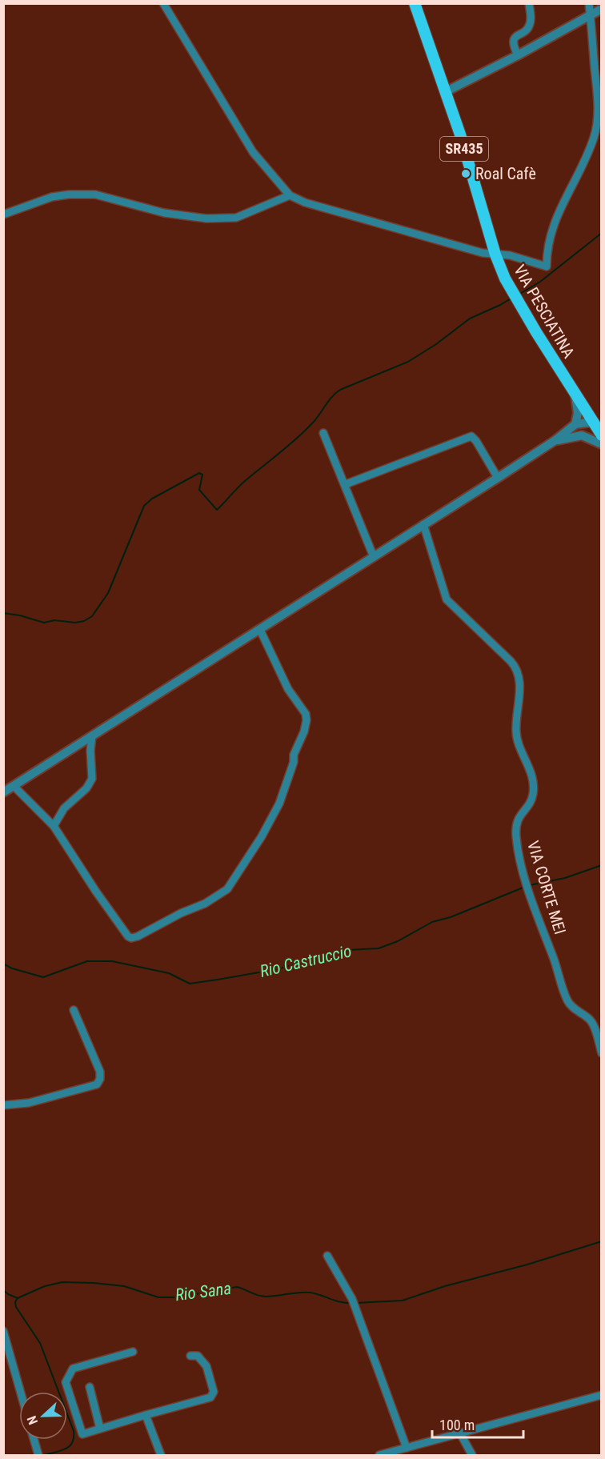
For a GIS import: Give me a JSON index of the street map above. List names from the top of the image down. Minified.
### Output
{"streets":{"main road":["SR435","VIA PESCIATINA"],"street":["VIA CORTE MEI"]},"water":["Rio Castruccio","Rio Sana"],"places":["Roal Cafè"],"scale_bar":"100 m","north":"left"}
